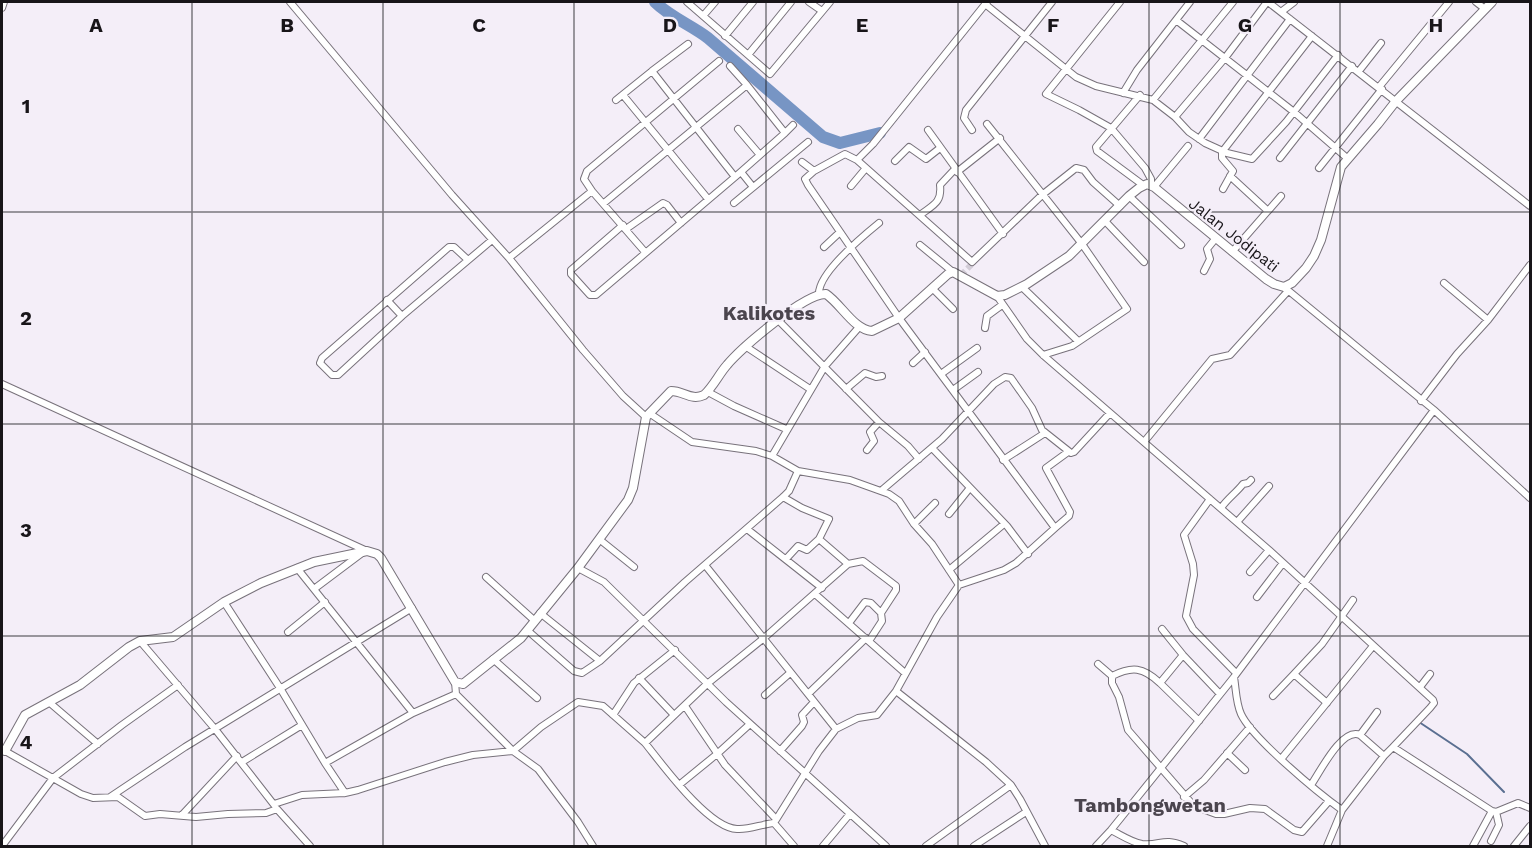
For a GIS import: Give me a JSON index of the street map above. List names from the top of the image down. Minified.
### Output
{"streets":{"street":["Jalan Jodipati"]},"districts":["Kalikotes","Tambongwetan"],"grid":{"columns":["A","B","C","D","E","F","G","H"],"rows":["1","2","3","4"]}}
